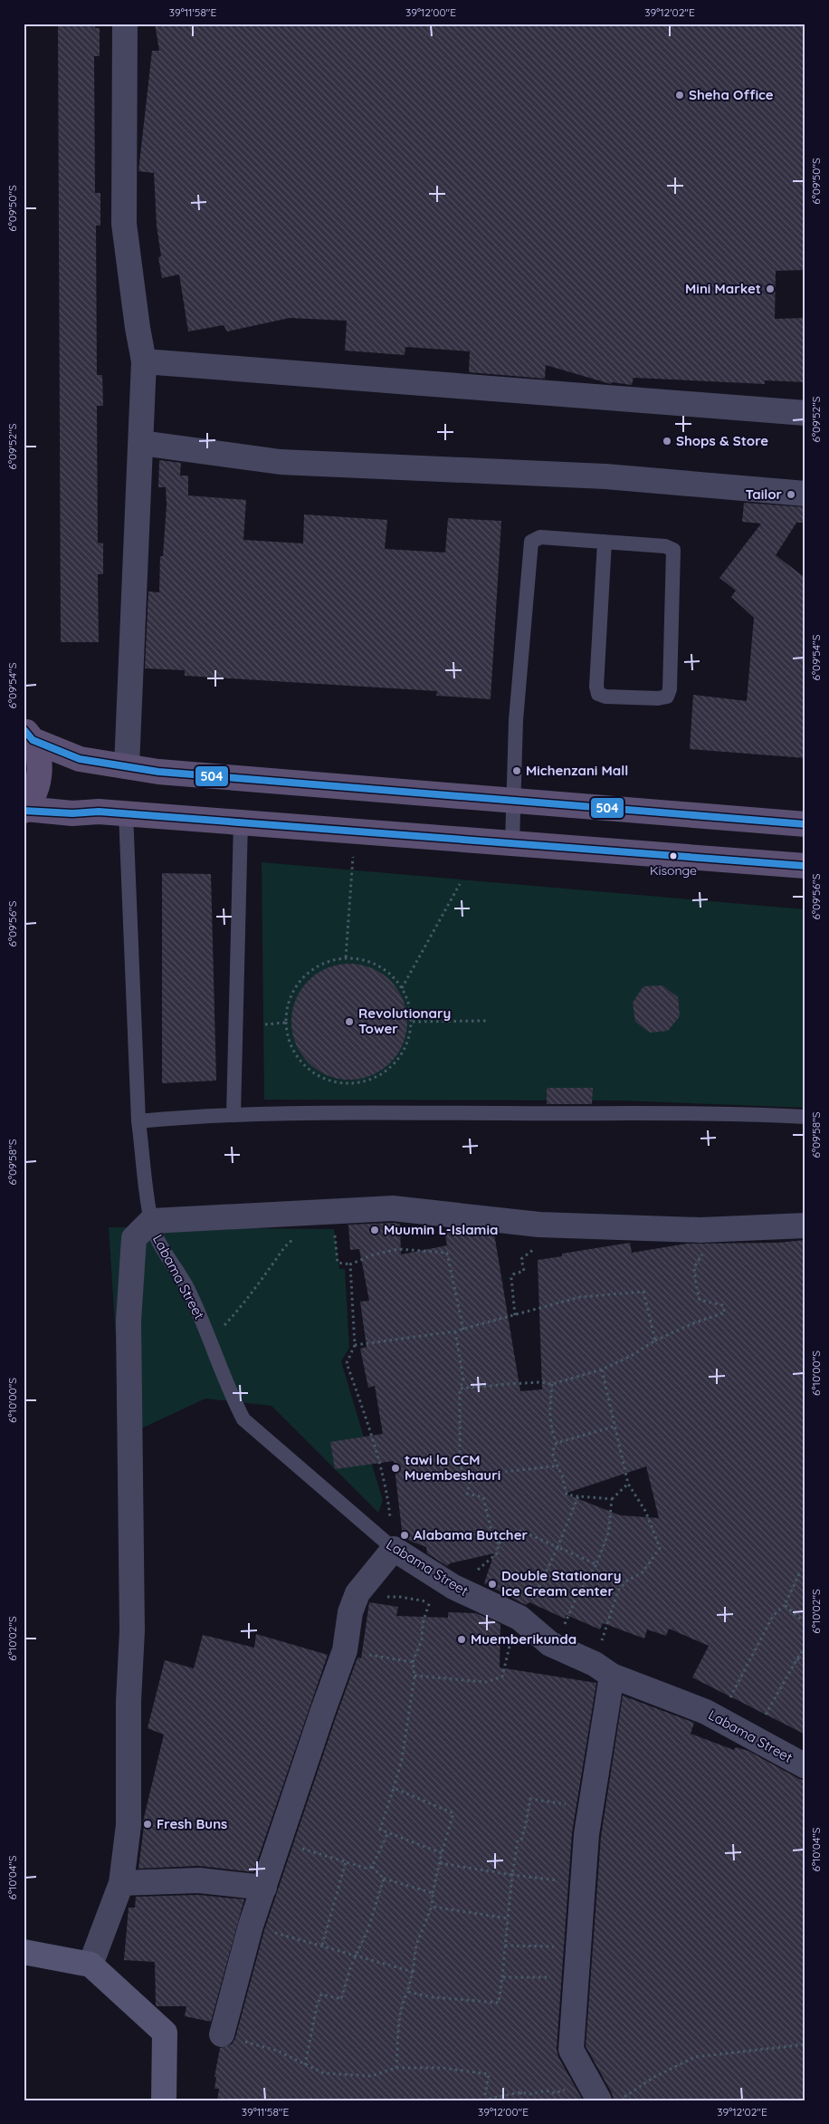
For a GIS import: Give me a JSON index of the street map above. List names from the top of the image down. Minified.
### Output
{"streets":{"street":["Labama Street"]},"places":["Sheha Office","Mini Market","Shops & Store","Tailor","Michenzani Mall","Kisonge","Revolutionary Tower","Muumin L-Islamia","tawi la CCM Muembeshauri","Alabama Butcher","Double Stationary Ice Cream center","Muemberikunda","Fresh Buns"],"lines":["transit line 504"],"coordinates":["39°11'58\"E","39°12'00\"E","39°12'02\"E","6°09'50\"S","6°09'52\"S","6°09'54\"S","6°09'56\"S","6°09'58\"S","6°10'00\"S","6°10'02\"S","6°10'04\"S"]}
